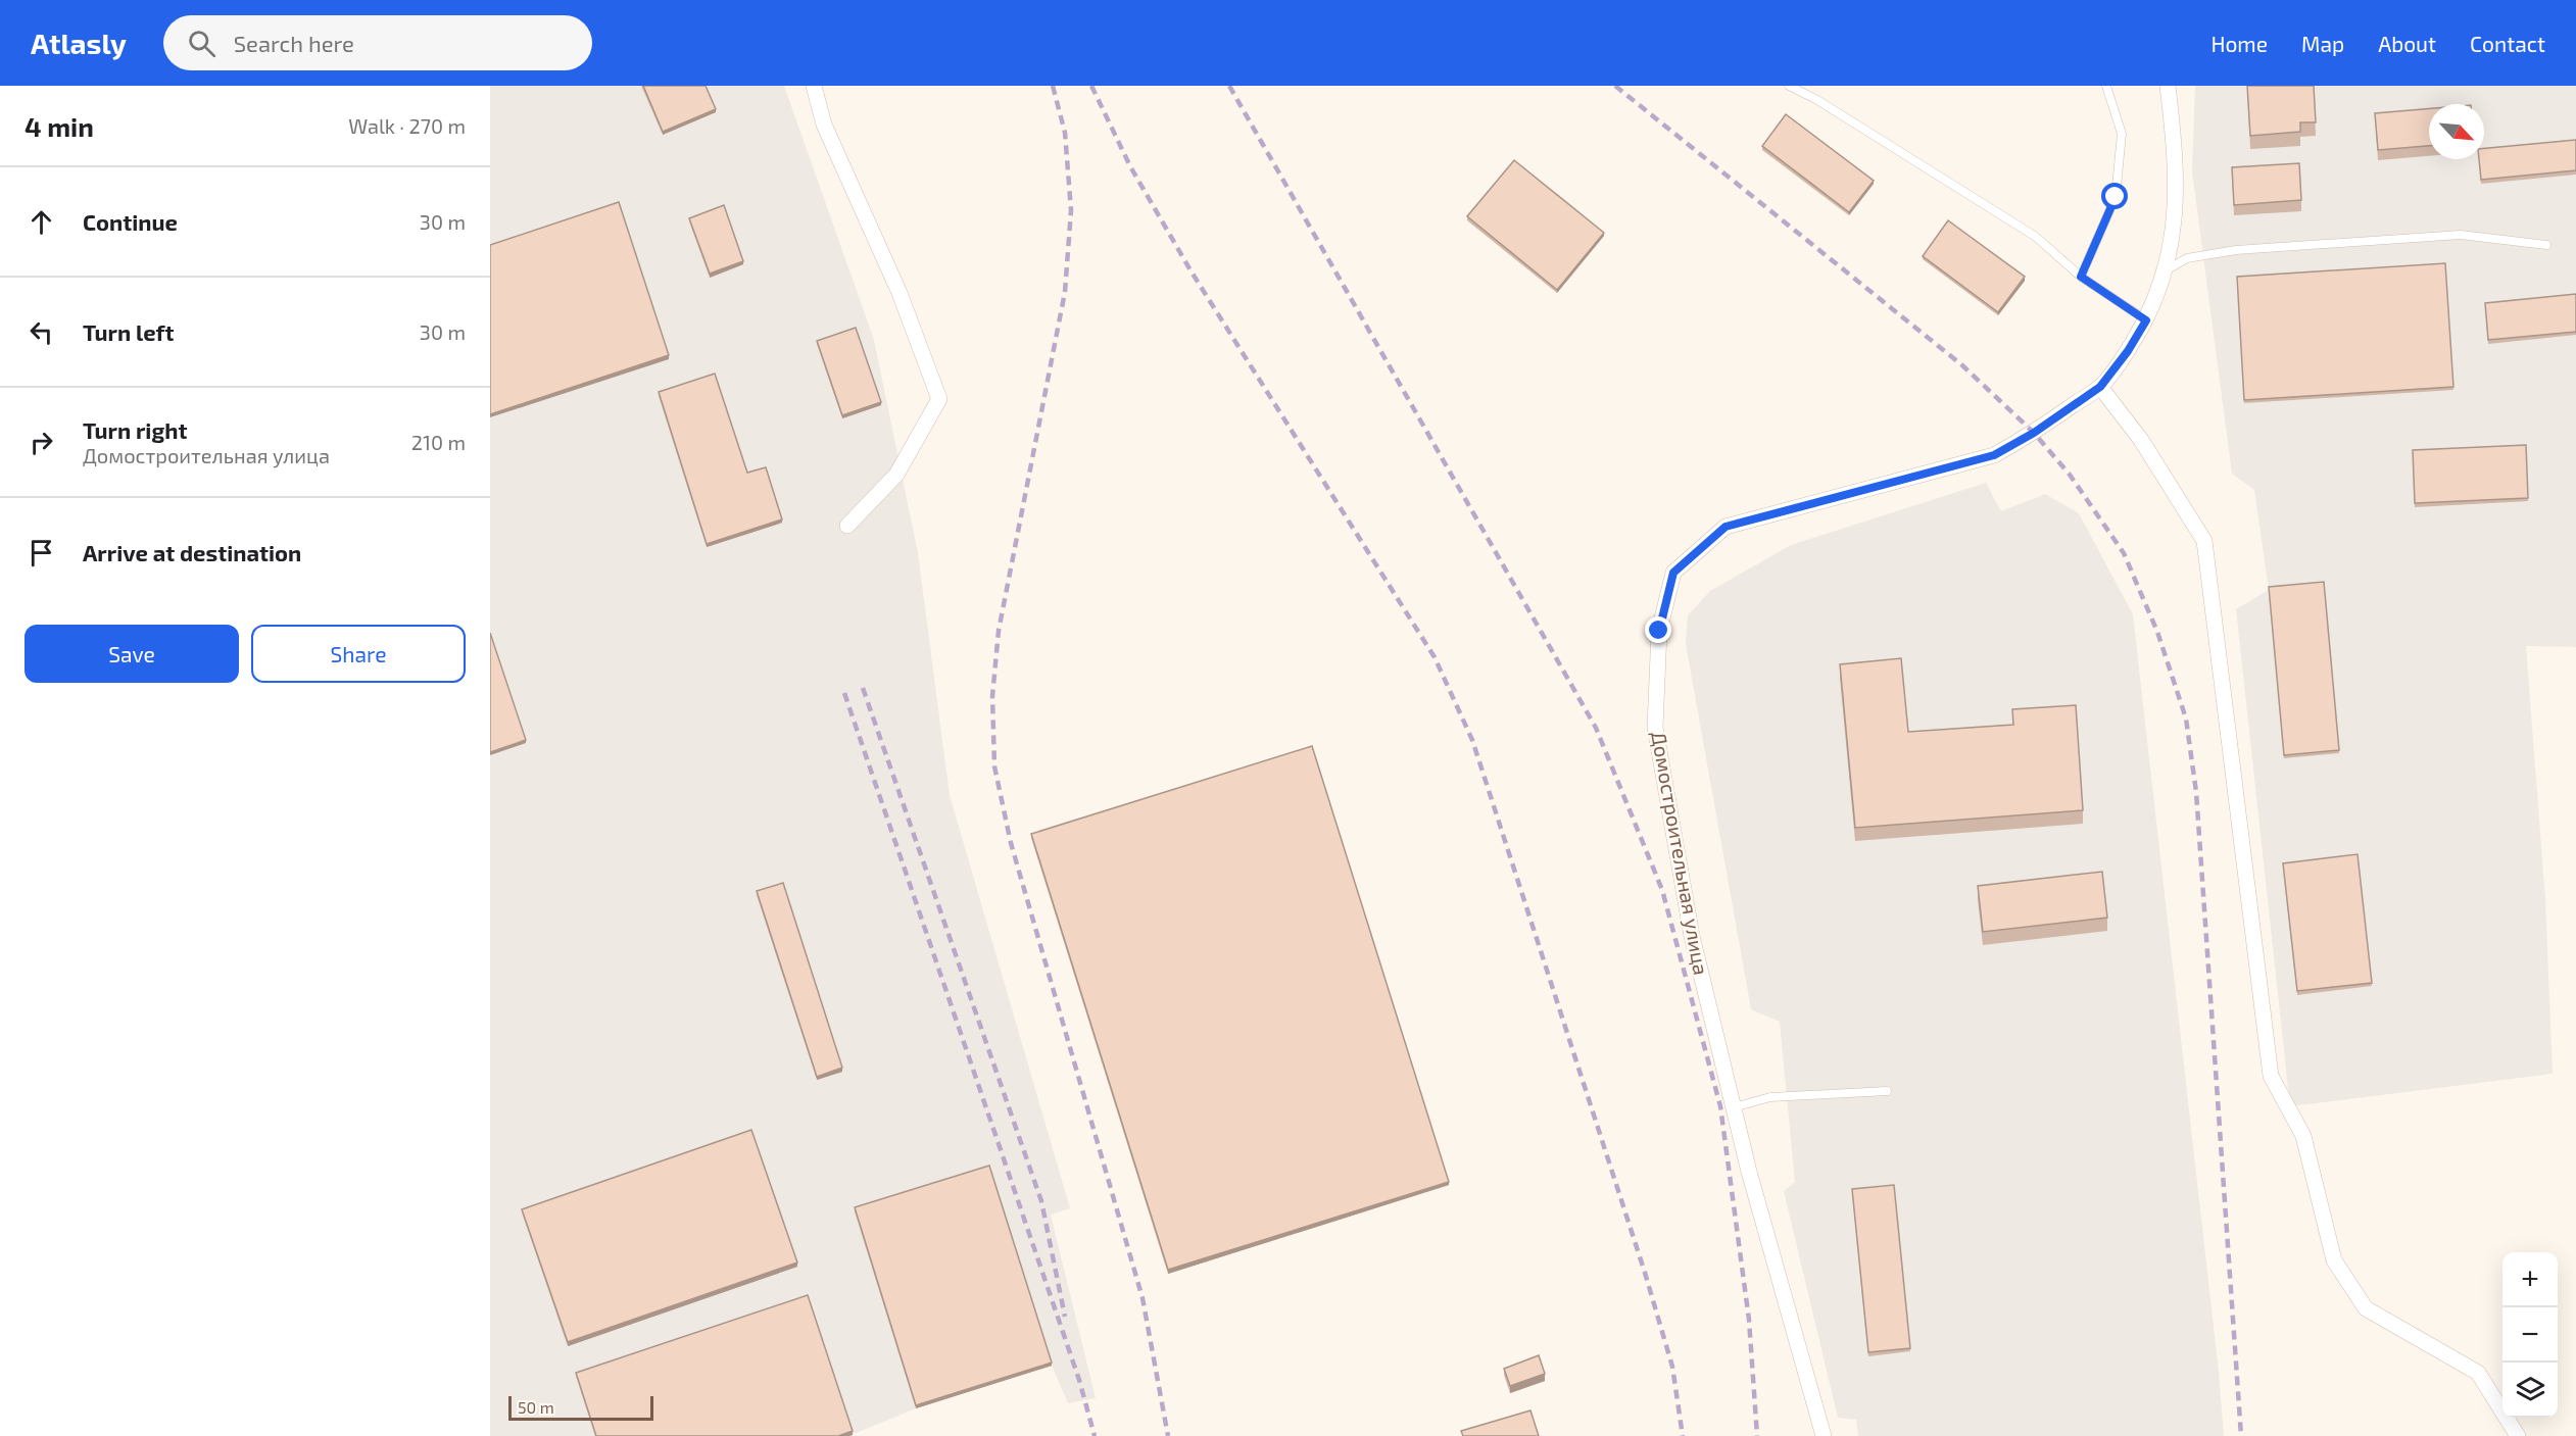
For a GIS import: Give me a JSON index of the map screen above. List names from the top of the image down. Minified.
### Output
{"streets":{"street":["Домостроительная улица"]},"scale_bar":"50 m","north":"bottom right","page":{"header":"Atlasly","search":"Search here","nav":["Home","Map","About","Contact"],"heading":["4 min","Walk · 270 m"],"list":[["Continue","30 m"],["Turn left","30 m"],["Turn right","Домостроительная улица","210 m"],"Arrive at destination"],"buttons":["Save","Share"],"map_buttons":["+","−"],"scale":"50 m"}}
